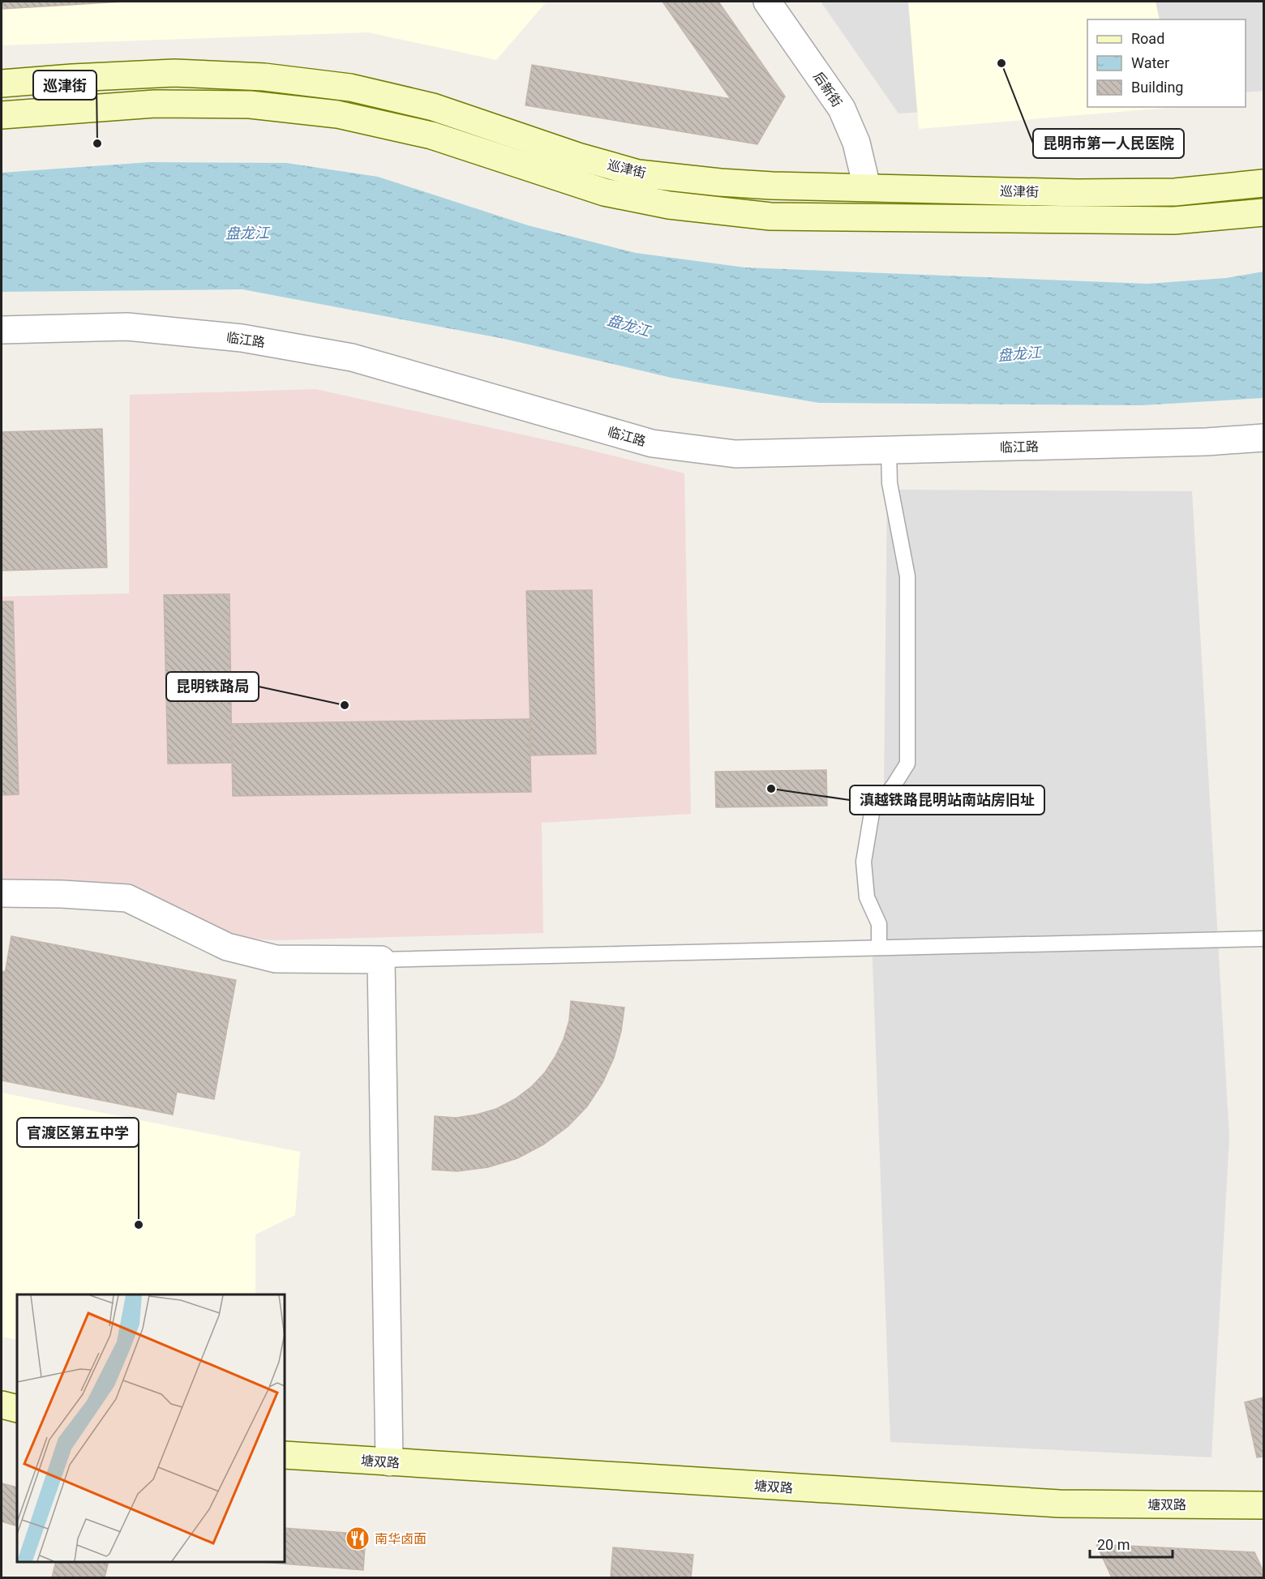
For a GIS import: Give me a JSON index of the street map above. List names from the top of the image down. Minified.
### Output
{"streets":{"main road":["巡津街","塘双路"],"street":["后新街","临江路"]},"crossings":[["后新街","巡津街"]],"water":["盘龙江"],"places":{"other":["昆明市第一人民医院","巡津街","昆明铁路局","滇越铁路昆明站南站房旧址","官渡区第五中学"],"restaurant":["南华卤面"]},"legend":["Road","Water","Building"],"scale_bar":"20 m"}
